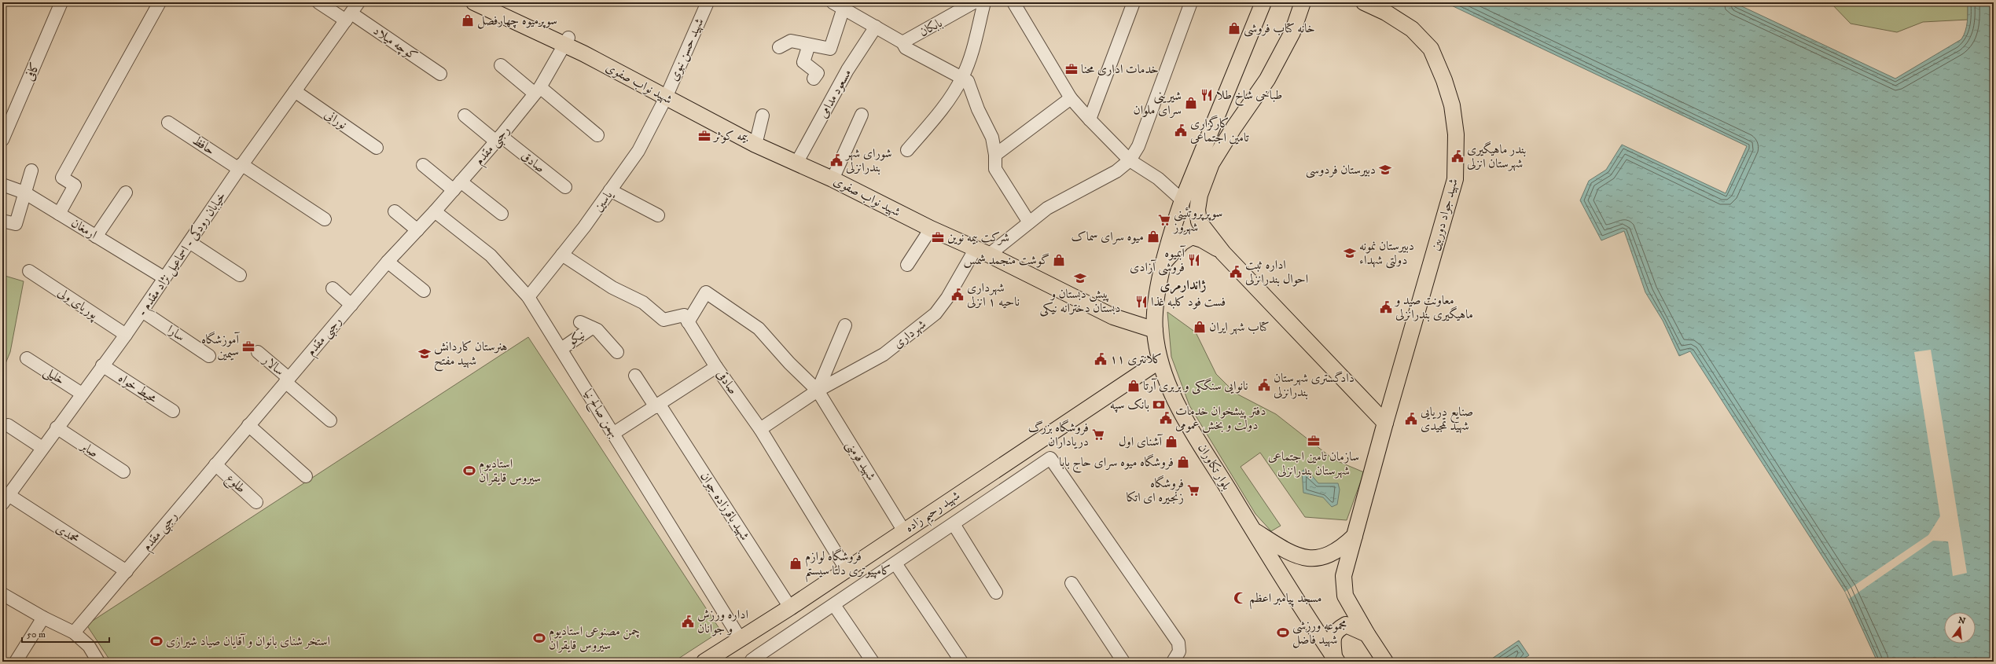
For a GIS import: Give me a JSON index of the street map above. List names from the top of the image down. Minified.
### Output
{"streets":{"main road":["شهید نواب صفوی","شهید جواد دوربین","بلوار تکاوران","شهید رحیم زاده"],"street":["بابکان","کوچه میلاد","شهید حسن نبوی","کافی","مسعود مدامی","نورانی","حافظ","رجبی مقدم","صادق","یاسین","ارمغان","- خیابان رودکی - اسماعیل نژاد مقدم","پوریای ولی","سارا","شهرداری","نیکو","سالار","خلیلی","صادقی","محیط خواه","بهمن صالح نیا","صابر","شهید فومنی","طلوع","شهید باقرزاده جوان","محمدی"]},"crossings":[["کوچه میلاد","- خیابان رودکی - اسماعیل نژاد مقدم"],["شهید حسن نبوی","شهید نواب صفوی"],["شهید حسن نبوی","یاسین"],["شهید نواب صفوی","مسعود مدامی"],["شهید نواب صفوی","رجبی مقدم"],["شهید نواب صفوی","یاسین"],["شهید نواب صفوی","شهرداری"],["شهید نواب صفوی","بلوار تکاوران"],["نورانی","- خیابان رودکی - اسماعیل نژاد مقدم"],["حافظ","- خیابان رودکی - اسماعیل نژاد مقدم"],["رجبی مقدم","صادق"],["رجبی مقدم","سالار"],["رجبی مقدم","بهمن صالح نیا"],["رجبی مقدم","طلوع"],["رجبی مقدم","محمدی"],["یاسین","بهمن صالح نیا"],["ارمغان","- خیابان رودکی - اسماعیل نژاد مقدم"],["- خیابان رودکی - اسماعیل نژاد مقدم","پوریای ولی"],["- خیابان رودکی - اسماعیل نژاد مقدم","سارا"],["- خیابان رودکی - اسماعیل نژاد مقدم","خلیلی"],["- خیابان رودکی - اسماعیل نژاد مقدم","محیط خواه"],["- خیابان رودکی - اسماعیل نژاد مقدم","صابر"],["- خیابان رودکی - اسماعیل نژاد مقدم","محمدی"],["شهرداری","صادقی"],["شهرداری","شهید فومنی"],["نیکو","بهمن صالح نیا"],["صادقی","شهید فومنی"],["صادقی","شهید رحیم زاده"],["بهمن صالح نیا","شهید رحیم زاده"],["شهید فومنی","شهید رحیم زاده"],["بلوار تکاوران","شهید رحیم زاده"],["شهید باقرزاده جوان","شهید رحیم زاده"]],"districts":["ژاندارمری"],"places":{"shop":["سوپرمیوه چهارفصل","خانه کتاب فروشی","شیرینی سرای ملوان","میوه سرای سماک","گوشت منجمد شمس","کتاب شهر ایران","نانوایی سنگکی و بربری آرتا","آشنای اول","فروشگاه میوه سرای حاج بابا","فروشگاه لوازم کامپیوتری دلتا سیستم"],"office":["خدمات اداری محنا","بیمه کوثر","شرکت بیمه نوین","آموزشگاه سیمین","سازمان تامین اجتماعی شهرستان بندرانزلی"],"restaurant":["طباخی شاخ طلا","آبمیوه فروشی آزادی","فست فود کلبه غذا"],"public building":["کارگزاری تامین اجتماعی","بندر ماهیگیری شهرستان انزلی","شورای شهر بندرانزلی","اداره ثبت احوال بندرانزلی","شهرداری ناحیه ۱ انزلی","معاونت صید و ماهیگیری بندرانزلی","کلانتری ۱۱","دادگستری شهرستان بندرانزلی","دفتر پیشخوان خدمات دولت و بخش عمومی","صنایع دریایی شهید تمجیدی","اداره ورزش و جوانان"],"school or university":["دبیرستان فردوسی","دبیرستان نمونه دولتی شهداء","پیش دبستان و دبستان دخترانه نیکی","هنرستان کاردانش شهید مفتح"],"supermarket":["سوپرپروتئینی شهروز","فروشگاه بزرگ دریاداران","فروشگاه زنجیره ای اتکا"],"bank":["بانک سپه"],"sports":["استادیوم سیروس قایقران","مجموعه ورزشی شهید فاضل","چمن مصنوعی استادیوم سیروس قایقران","استخر شنای بانوان و آقایان صیاد شیرازی"],"mosque":["مسجد پیامبر اعظم"]},"scale_bar":"50 m","north":"top"}
